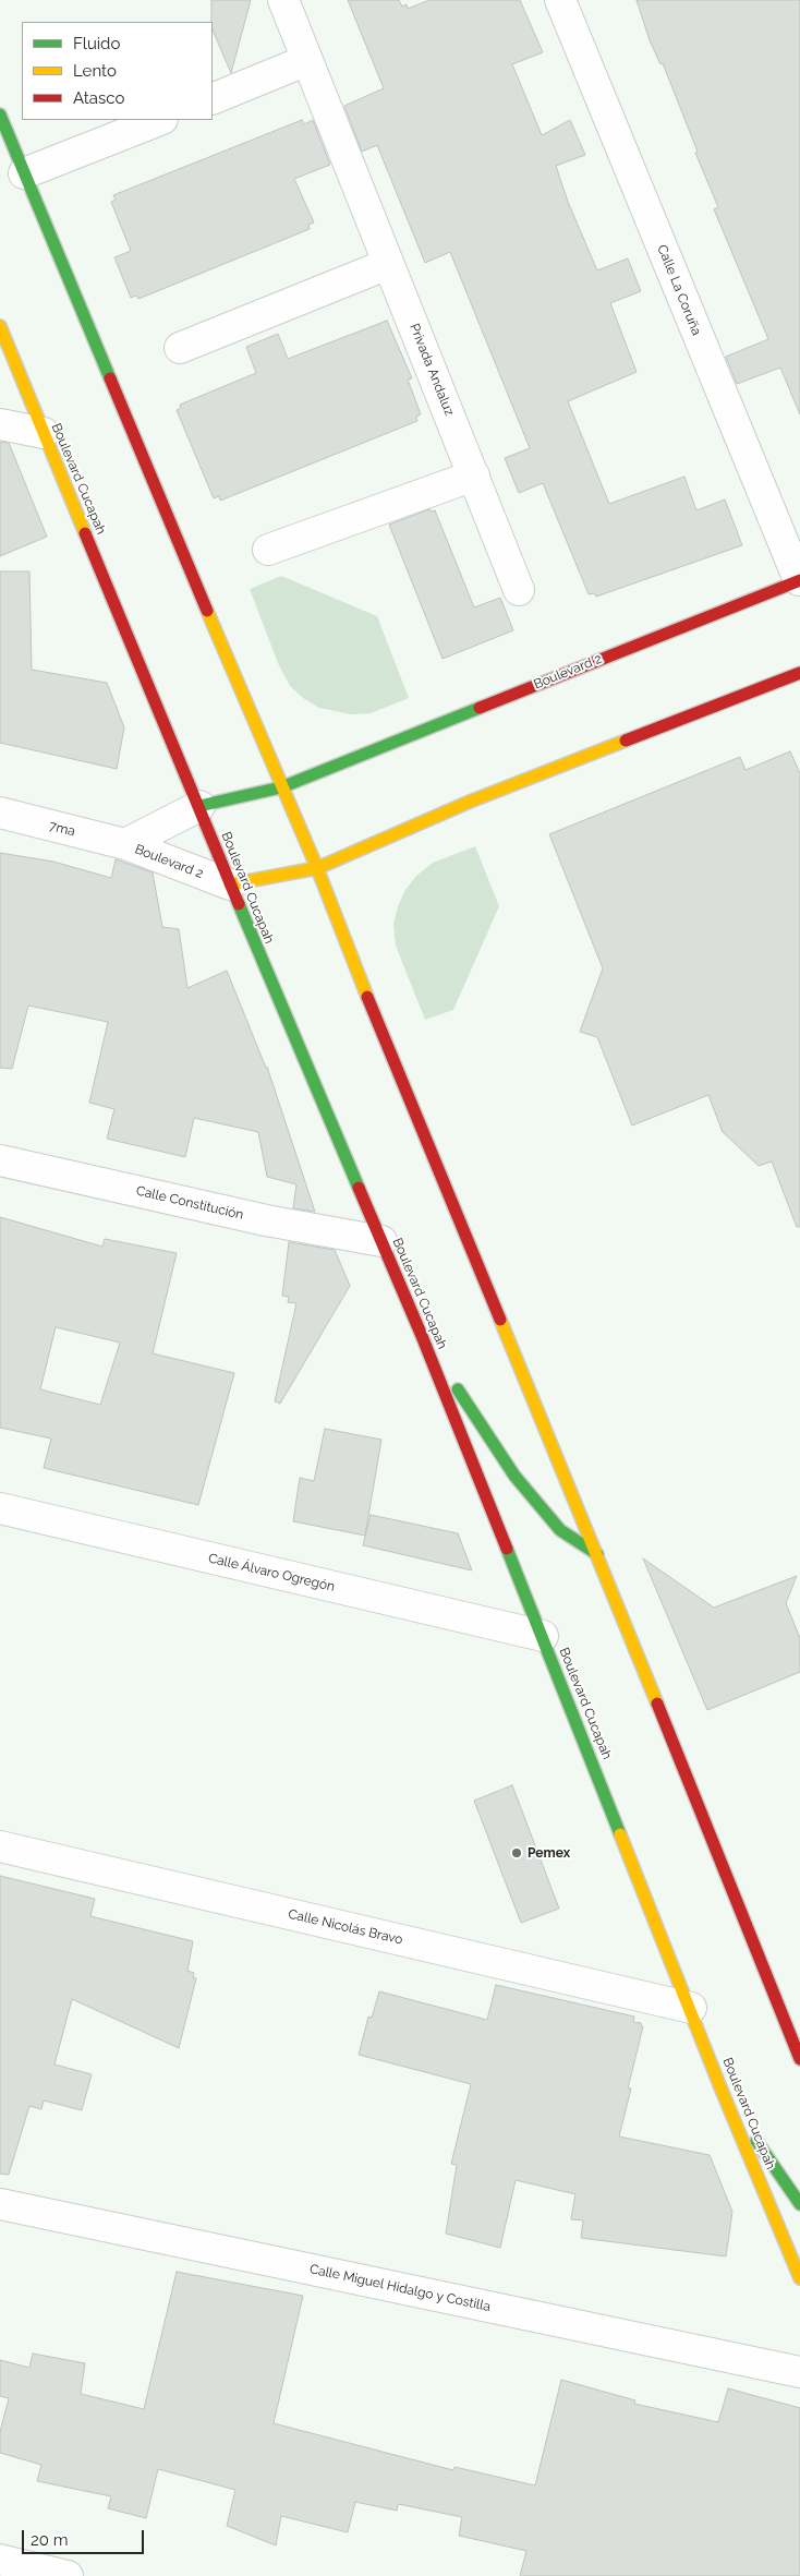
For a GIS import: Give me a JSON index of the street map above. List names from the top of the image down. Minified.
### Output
{"streets":{"main road":["Boulevard Cucapah","Boulevard 2"],"street":["Calle La Coruña","Privada Andaluz","7ma","Calle Constitución","Calle Álvaro Ogregón","Calle Nicolás Bravo","Calle Miguel Hidalgo y Costilla"]},"crossings":[["Calle La Coruña","Boulevard 2"],["Boulevard Cucapah","Boulevard 2"],["Boulevard Cucapah","Calle Constitución"],["Boulevard Cucapah","Calle Álvaro Ogregón"],["Boulevard Cucapah","Calle Nicolás Bravo"],["Boulevard 2","7ma"]],"places":["Pemex"],"legend":["Fluido","Lento","Atasco"],"scale_bar":"20 m"}
